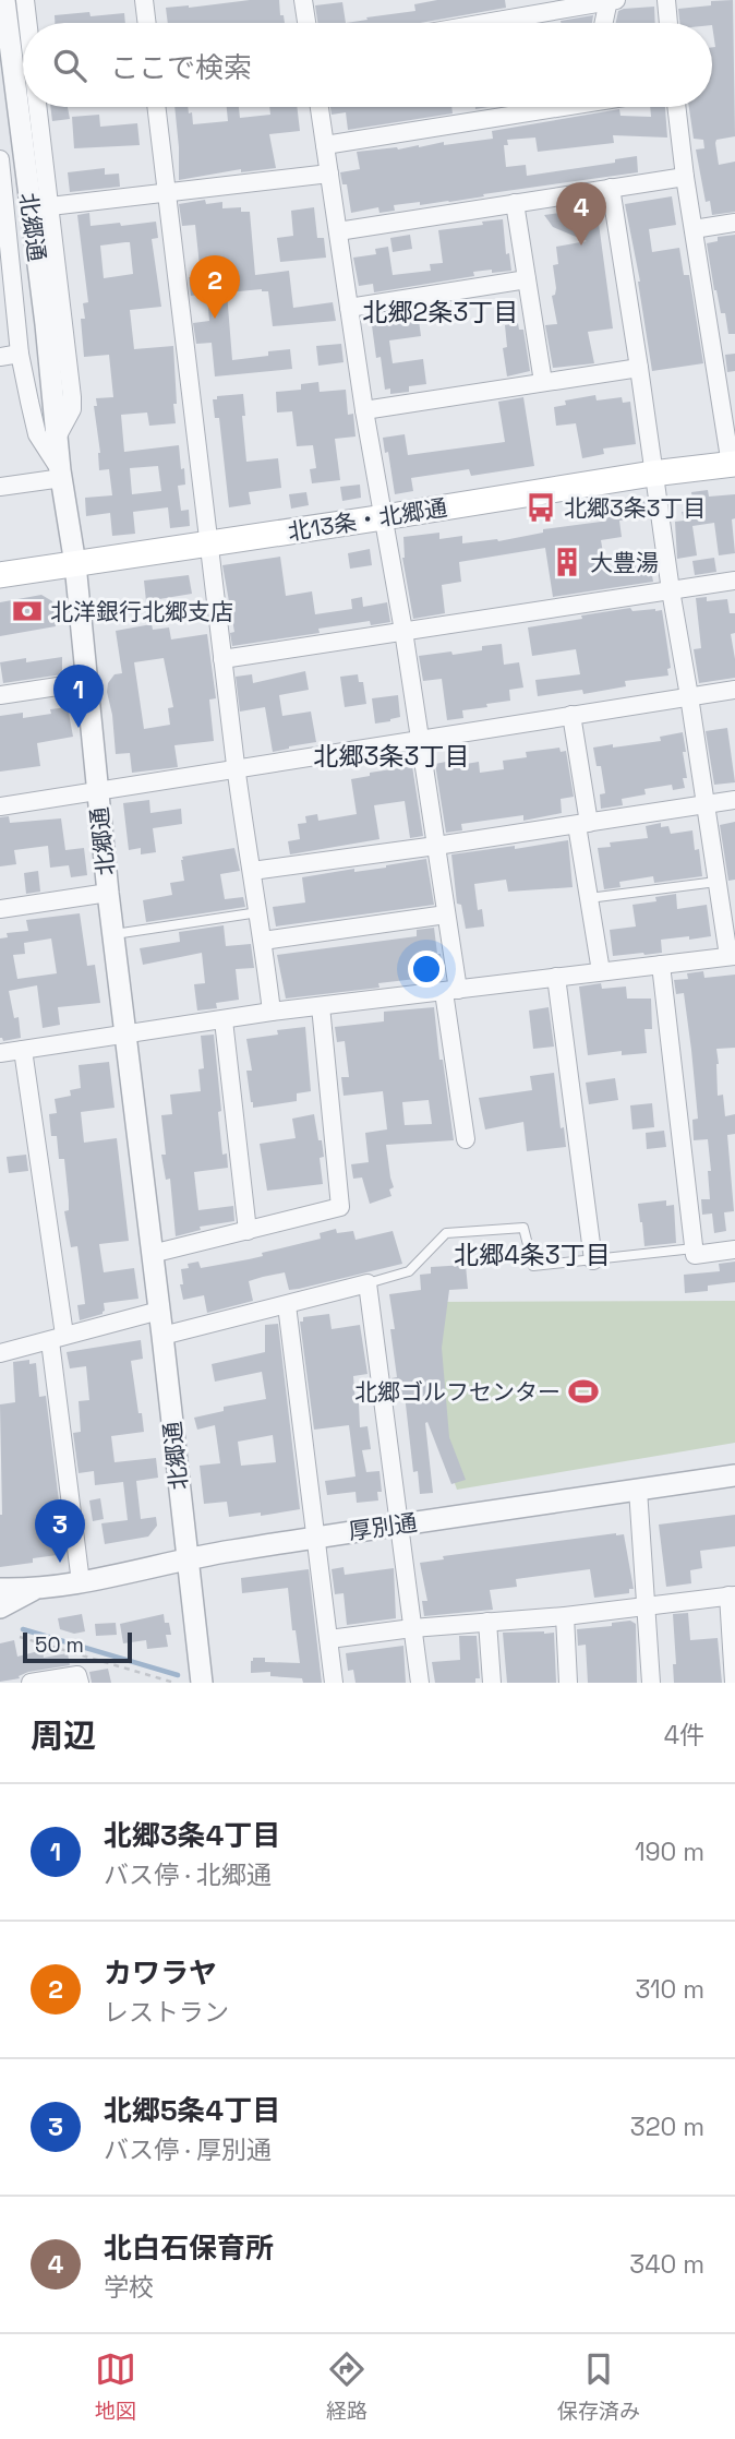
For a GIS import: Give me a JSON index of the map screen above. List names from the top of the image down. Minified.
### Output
{"streets":{"main road":["北13条・北郷通"],"street":["北郷通","厚別通"]},"crossings":[["北郷通","北13条・北郷通"],["北郷通","厚別通"]],"districts":["北郷2条3丁目","北郷3条3丁目","北郷4条3丁目"],"places":{"bus stop":["北郷3条3丁目"],"building":["大豊湯"],"bank":["北洋銀行北郷支店"],"sports":["北郷ゴルフセンター"]},"scale_bar":"50 m","page":{"search":"ここで検索","pins":["4","2","1","3"],"scale":"50 m","heading":["周辺","4件"],"list":[{"mark":"1","name":"北郷3条4丁目","note":"バス停 · 北郷通","value":"190 m"},{"mark":"2","name":"カワラヤ","note":"レストラン","value":"310 m"},{"mark":"3","name":"北郷5条4丁目","note":"バス停 · 厚別通","value":"320 m"},{"mark":"4","name":"北白石保育所","note":"学校","value":"340 m"}],"nav":["地図","経路","保存済み"]}}
